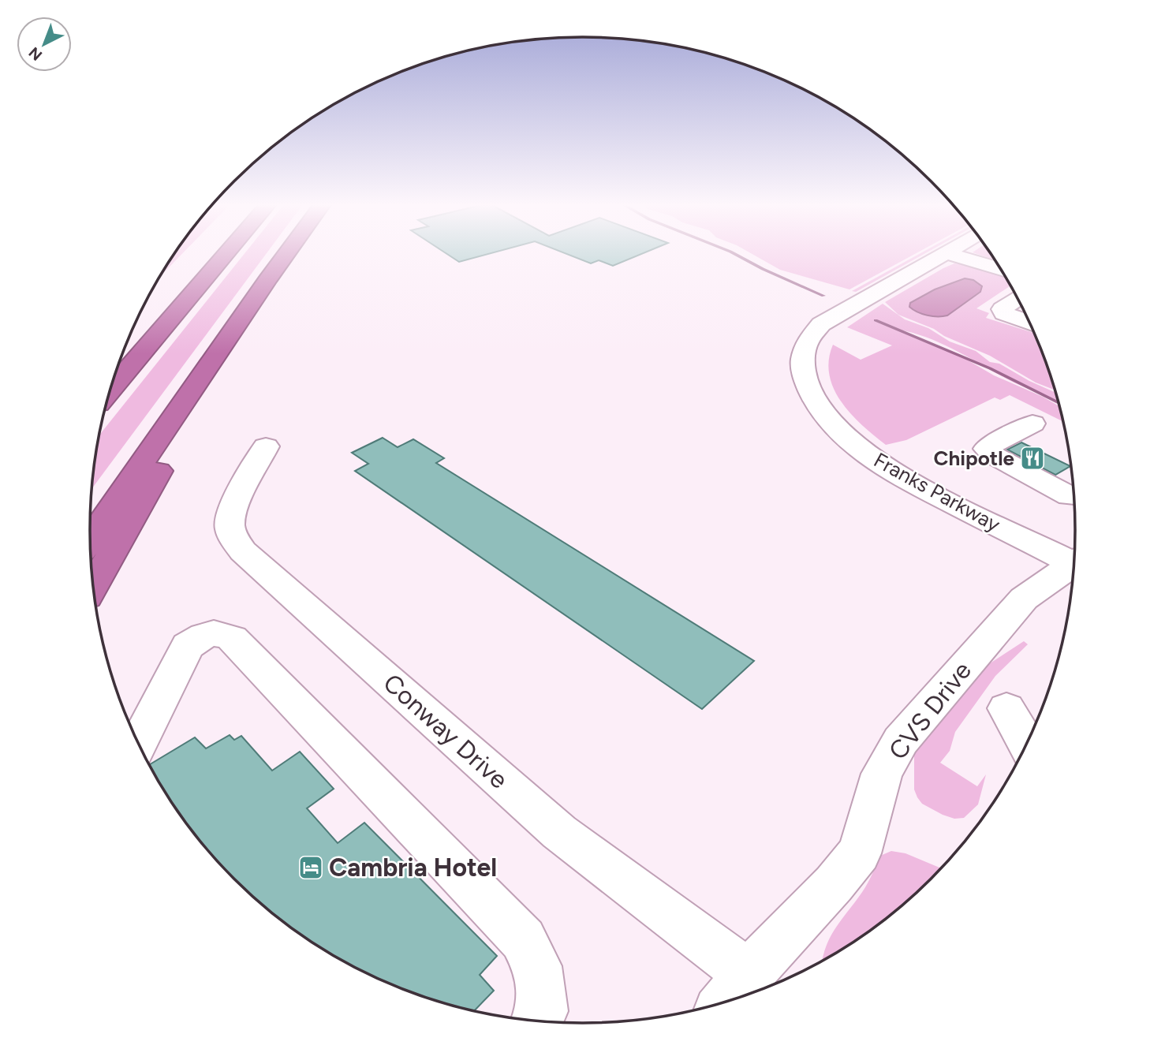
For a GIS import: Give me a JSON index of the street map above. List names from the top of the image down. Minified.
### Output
{"streets":{"street":["Franks Parkway","CVS Drive","Conway Drive"]},"crossings":[["CVS Drive","Conway Drive"]],"places":{"restaurant":["Chipotle"],"hotel":["Cambria Hotel"]},"north":"bottom left"}
